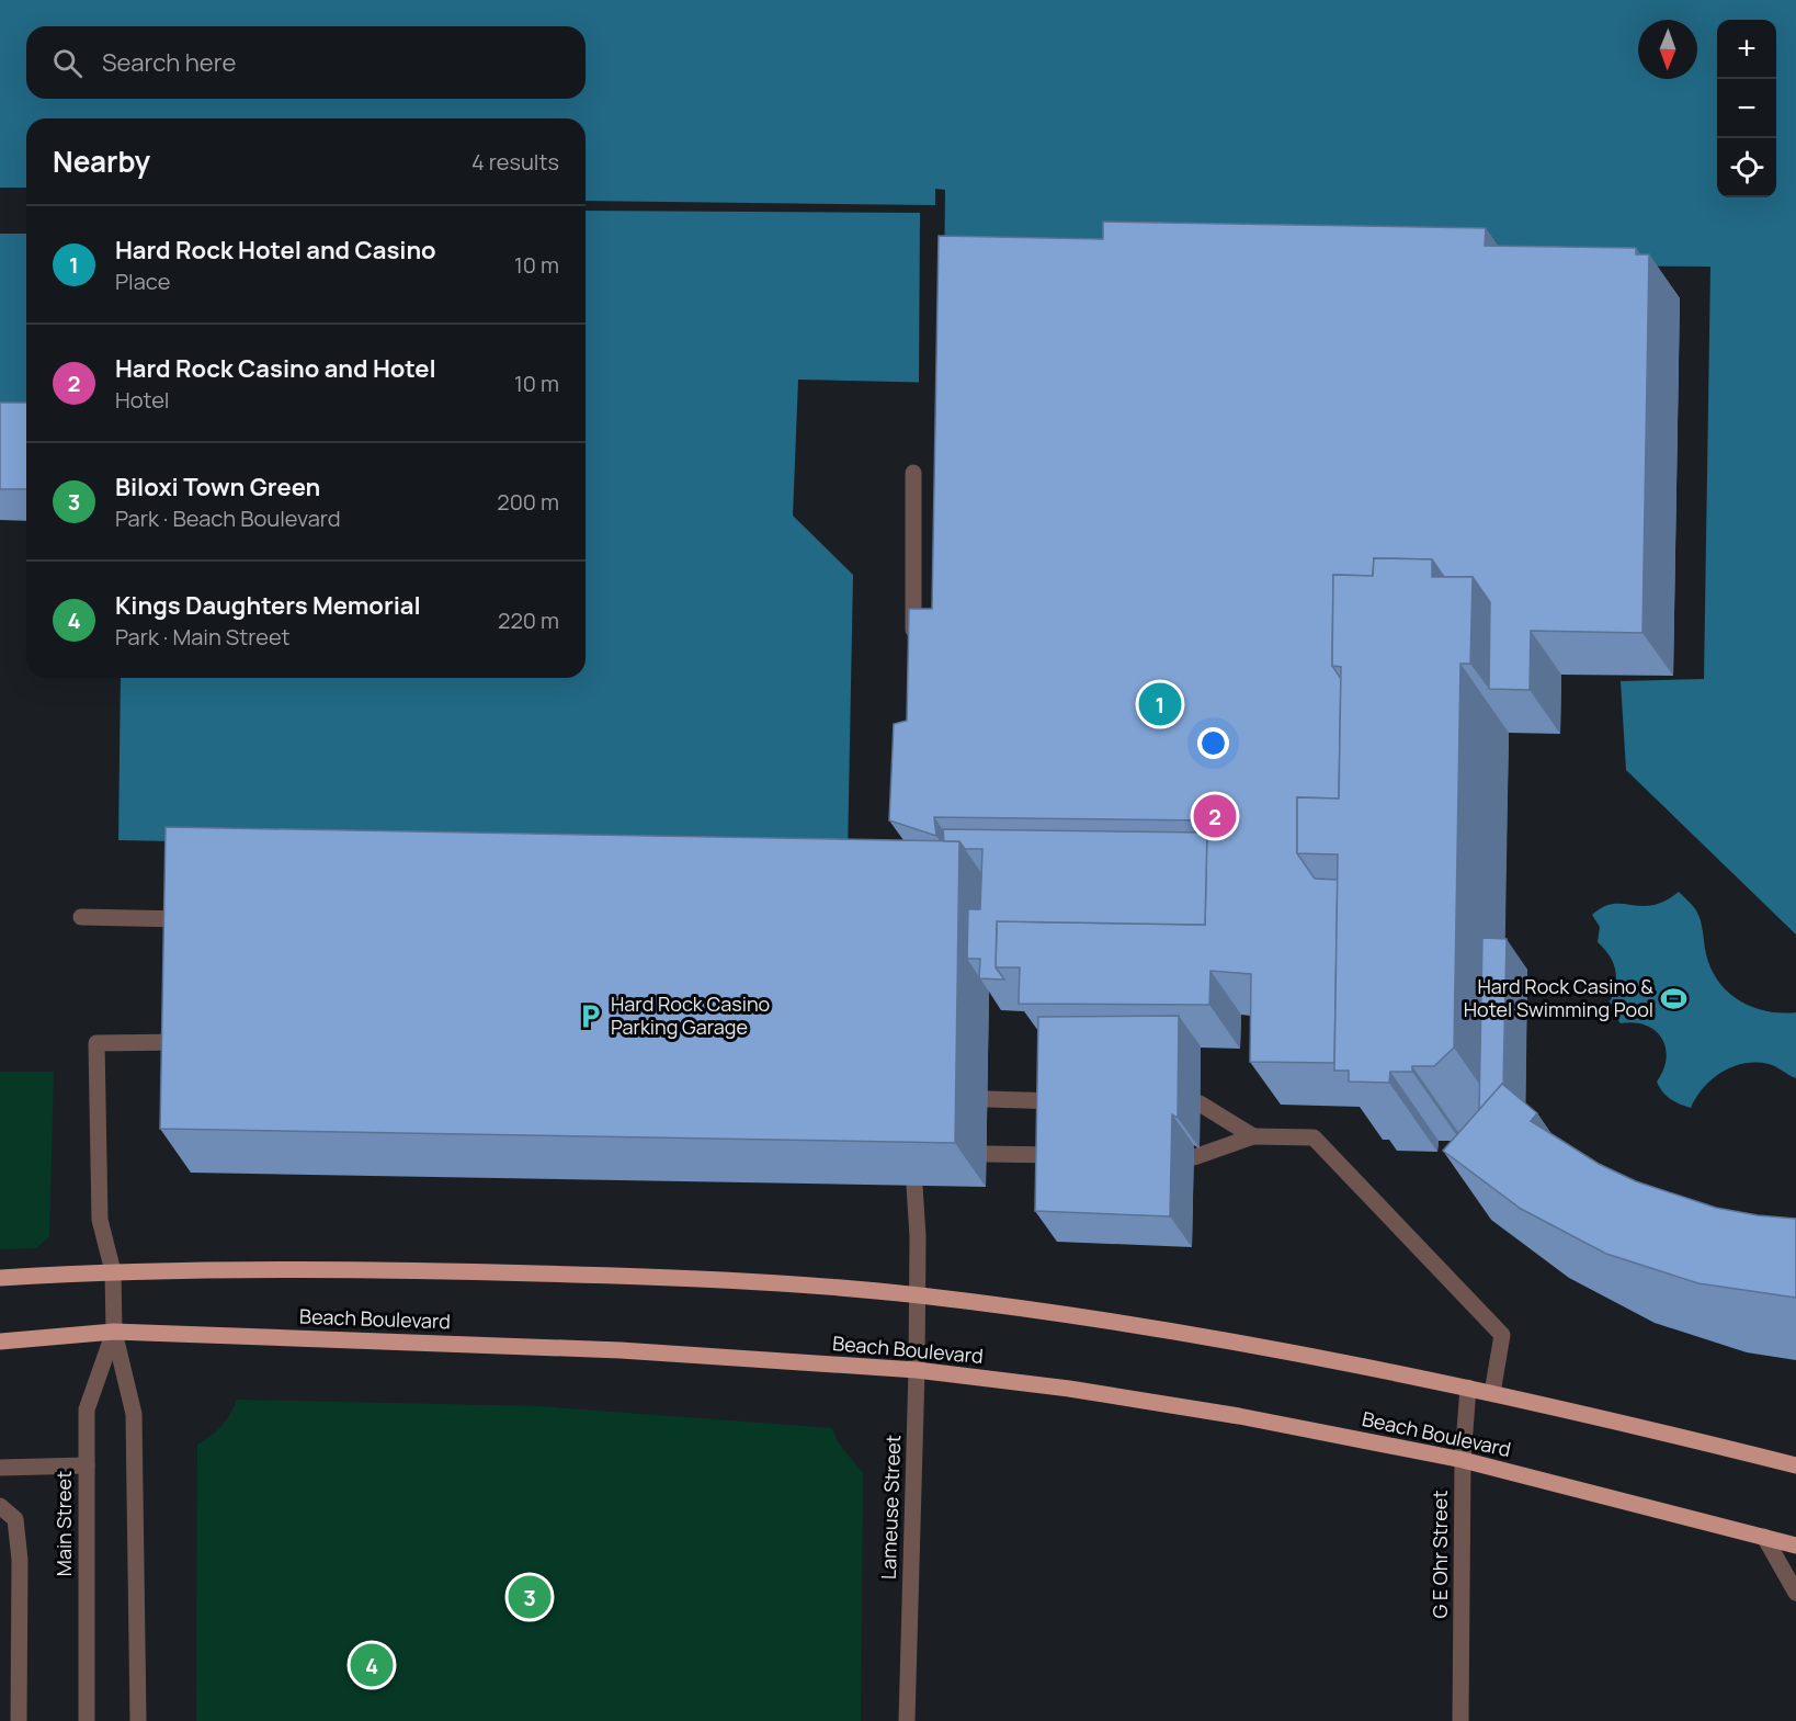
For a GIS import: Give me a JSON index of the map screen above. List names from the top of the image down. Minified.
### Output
{"streets":{"main road":["Beach Boulevard"],"street":["Lameuse Street","Main Street","G E Ohr Street"]},"crossings":[["Beach Boulevard","Lameuse Street"],["Beach Boulevard","Main Street"],["Beach Boulevard","G E Ohr Street"]],"places":{"sports":["Hard Rock Casino & Hotel Swimming Pool"],"parking":["Hard Rock Casino Parking Garage"]},"north":"bottom","page":{"map_buttons":["+","−"],"search":"Search here","heading":["Nearby","4 results"],"list":[{"mark":"1","name":"Hard Rock Hotel and Casino","note":"Place","value":"10 m"},{"mark":"2","name":"Hard Rock Casino and Hotel","note":"Hotel","value":"10 m"},{"mark":"3","name":"Biloxi Town Green","note":"Park · Beach Boulevard","value":"200 m"},{"mark":"4","name":"Kings Daughters Memorial","note":"Park · Main Street","value":"220 m"}],"pins":["1","2","3","4"]}}
